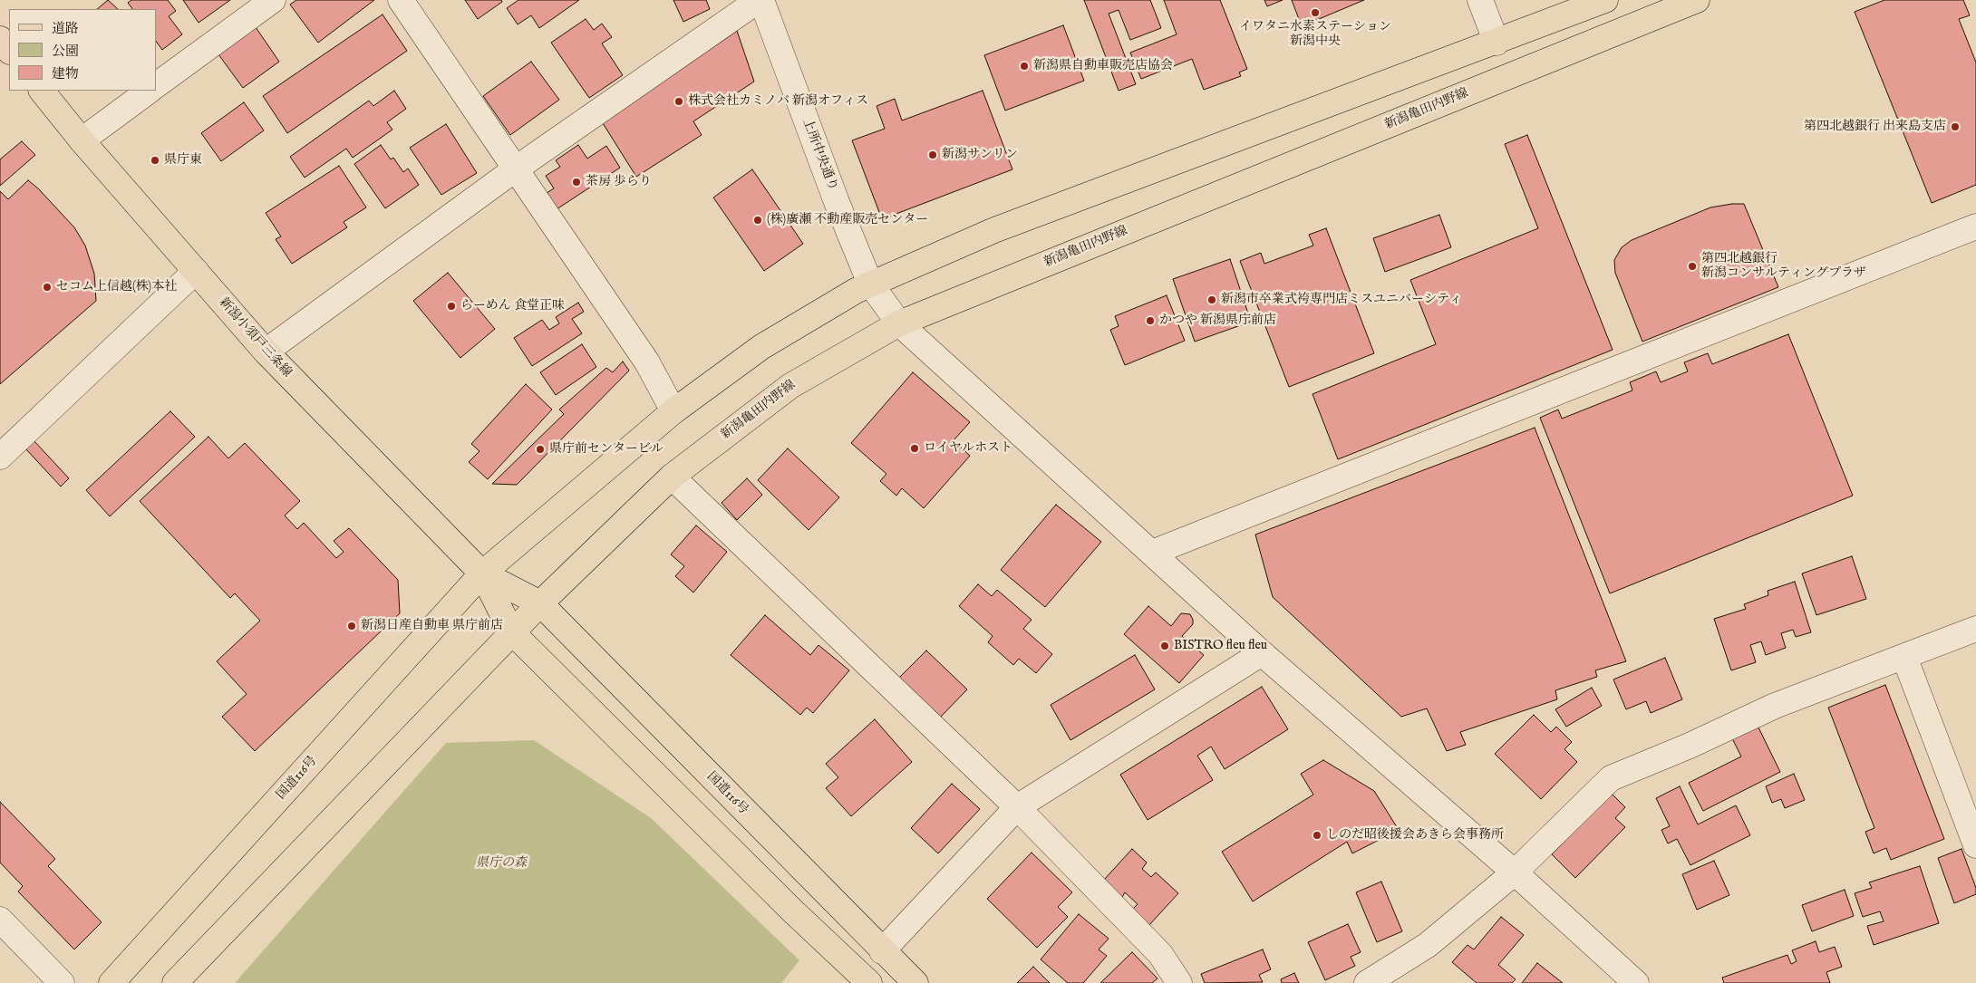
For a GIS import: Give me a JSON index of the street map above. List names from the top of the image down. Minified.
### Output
{"streets":{"main road":["新潟亀田内野線","新潟小須戸三条線","国道116号"],"street":["上所中央通り"]},"crossings":[["新潟亀田内野線","上所中央通り"],["新潟亀田内野線","国道116号"],["新潟小須戸三条線","国道116号"]],"parks":["県庁の森"],"places":["イワタニ水素ステーション 新潟中央","新潟県自動車販売店協会","株式会社カミノバ 新潟オフィス","第四北越銀行 出来島支店","新潟サンリン","県庁東","茶房 歩らり","(株)廣瀬 不動産販売センター","第四北越銀行 新潟コンサルティングプラザ","セコム上信越(株)本社","新潟市卒業式袴専門店ミスユニバーシティ","らーめん 食堂正味","かつや 新潟県庁前店","ロイヤルホスト","県庁前センタービル","新潟日産自動車 県庁前店","BISTRO fleu fleu","しのだ昭後援会あきら会事務所"],"legend":["道路","公園","建物"]}
